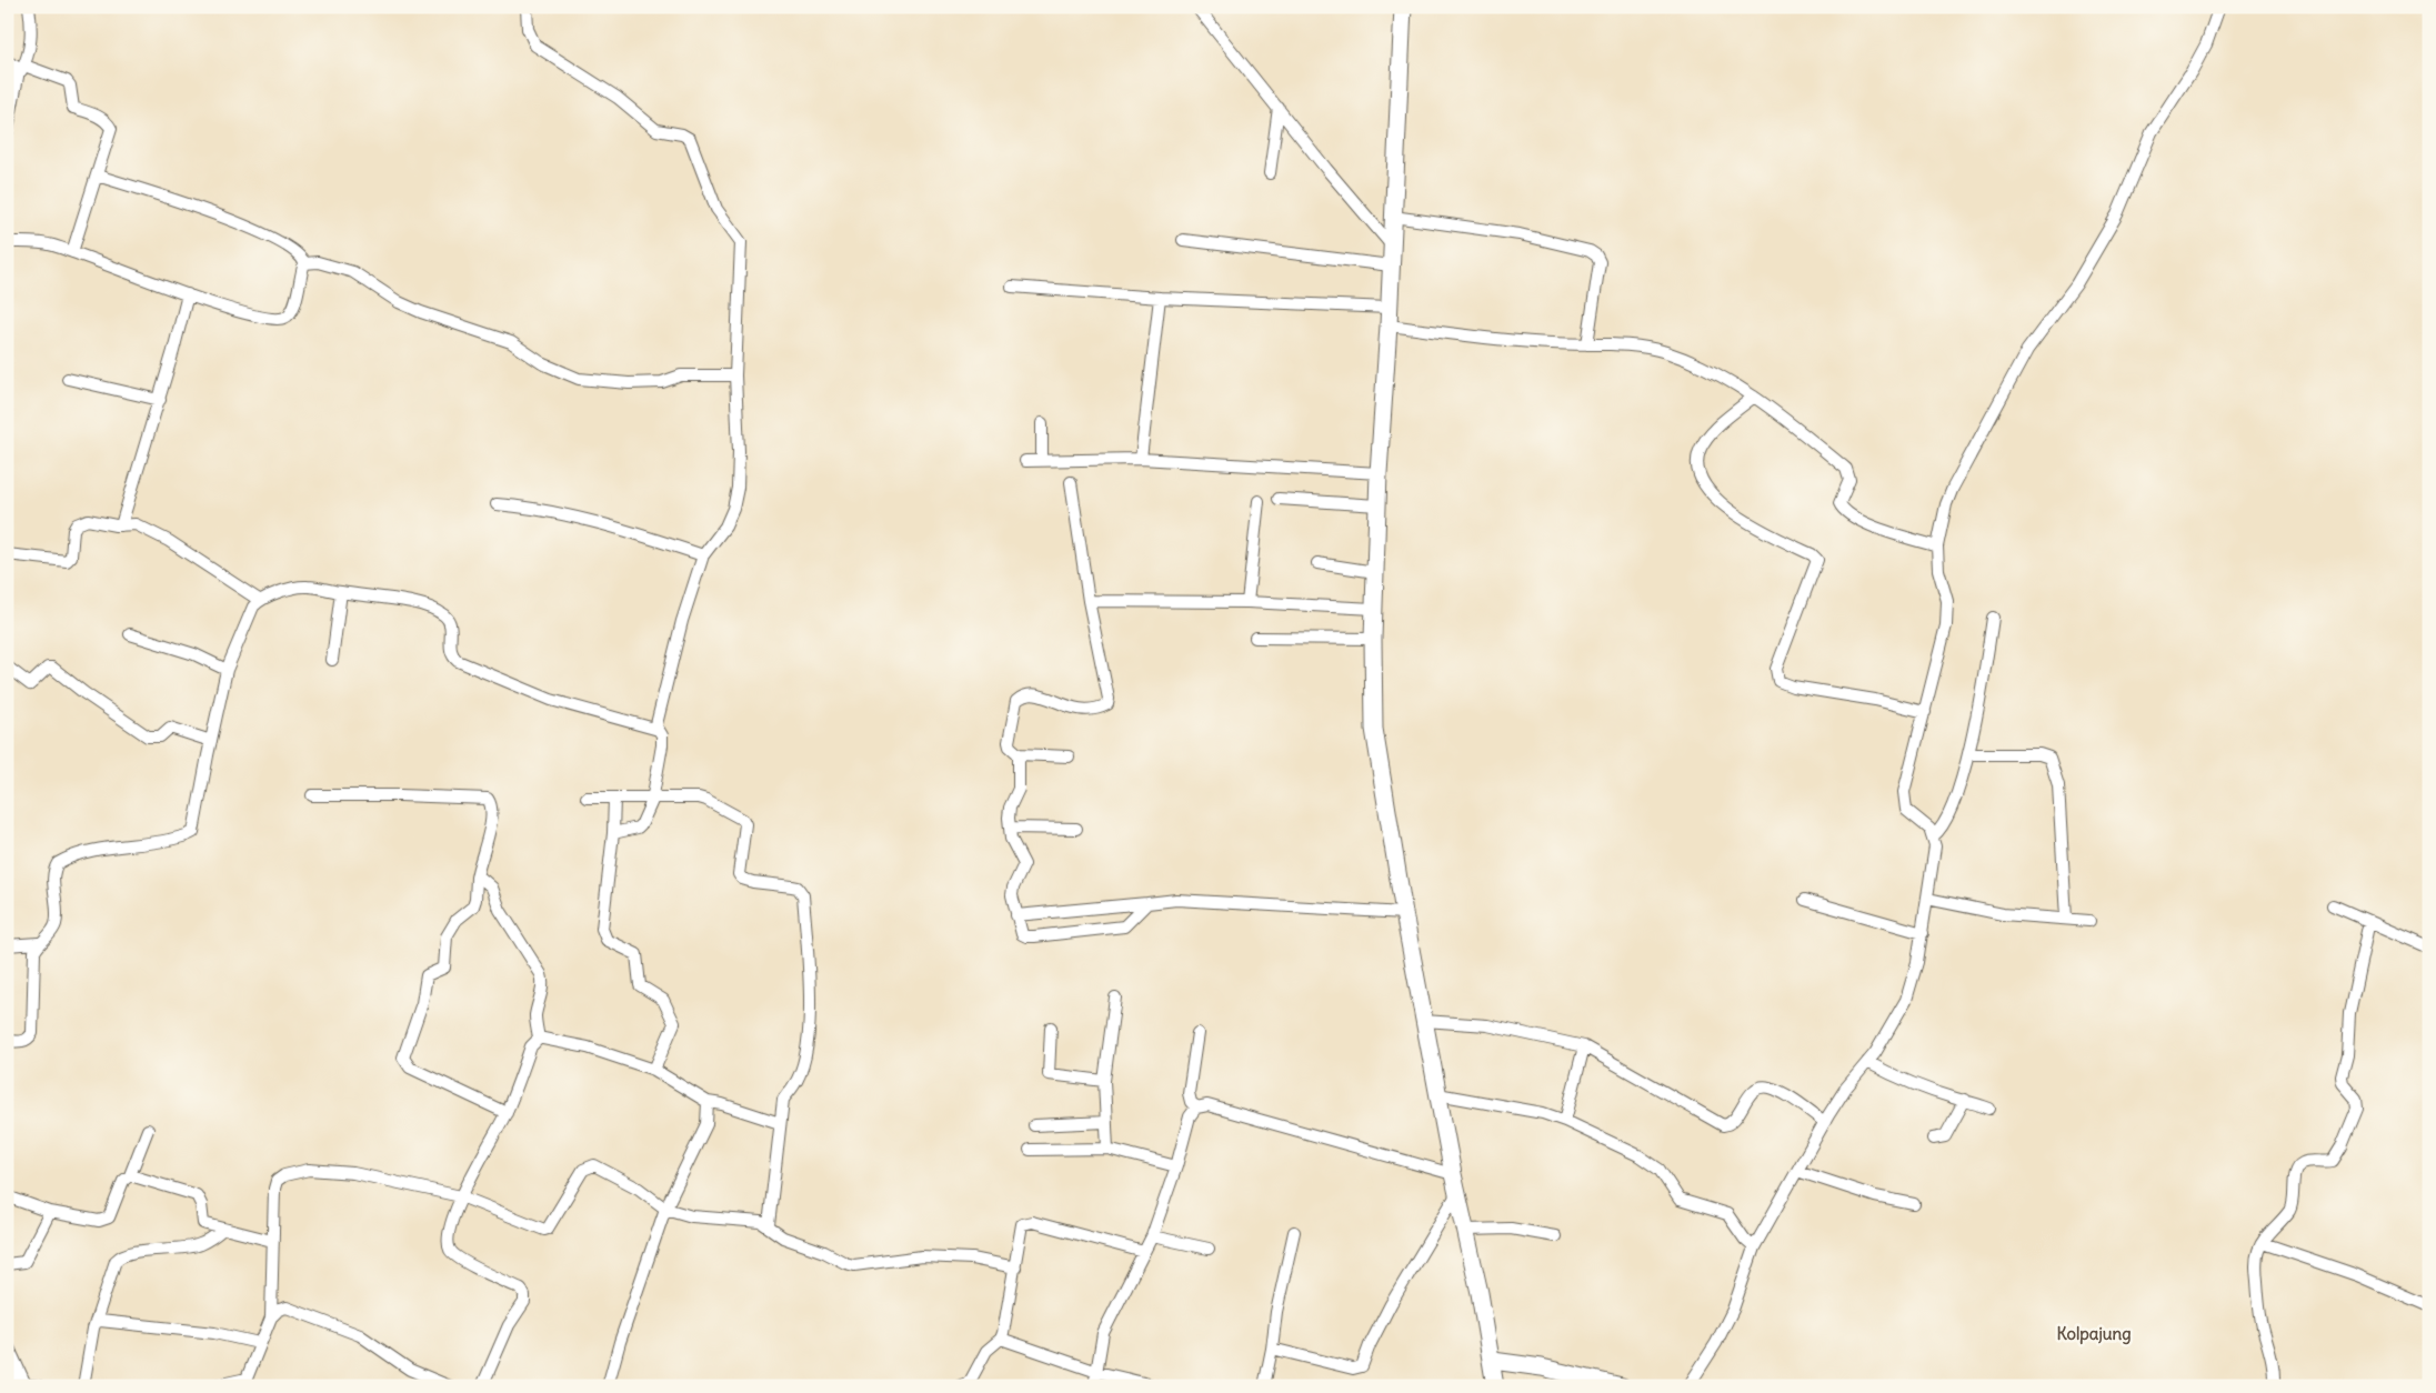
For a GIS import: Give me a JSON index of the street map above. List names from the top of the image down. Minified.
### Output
{"districts":["Kolpajung"]}
